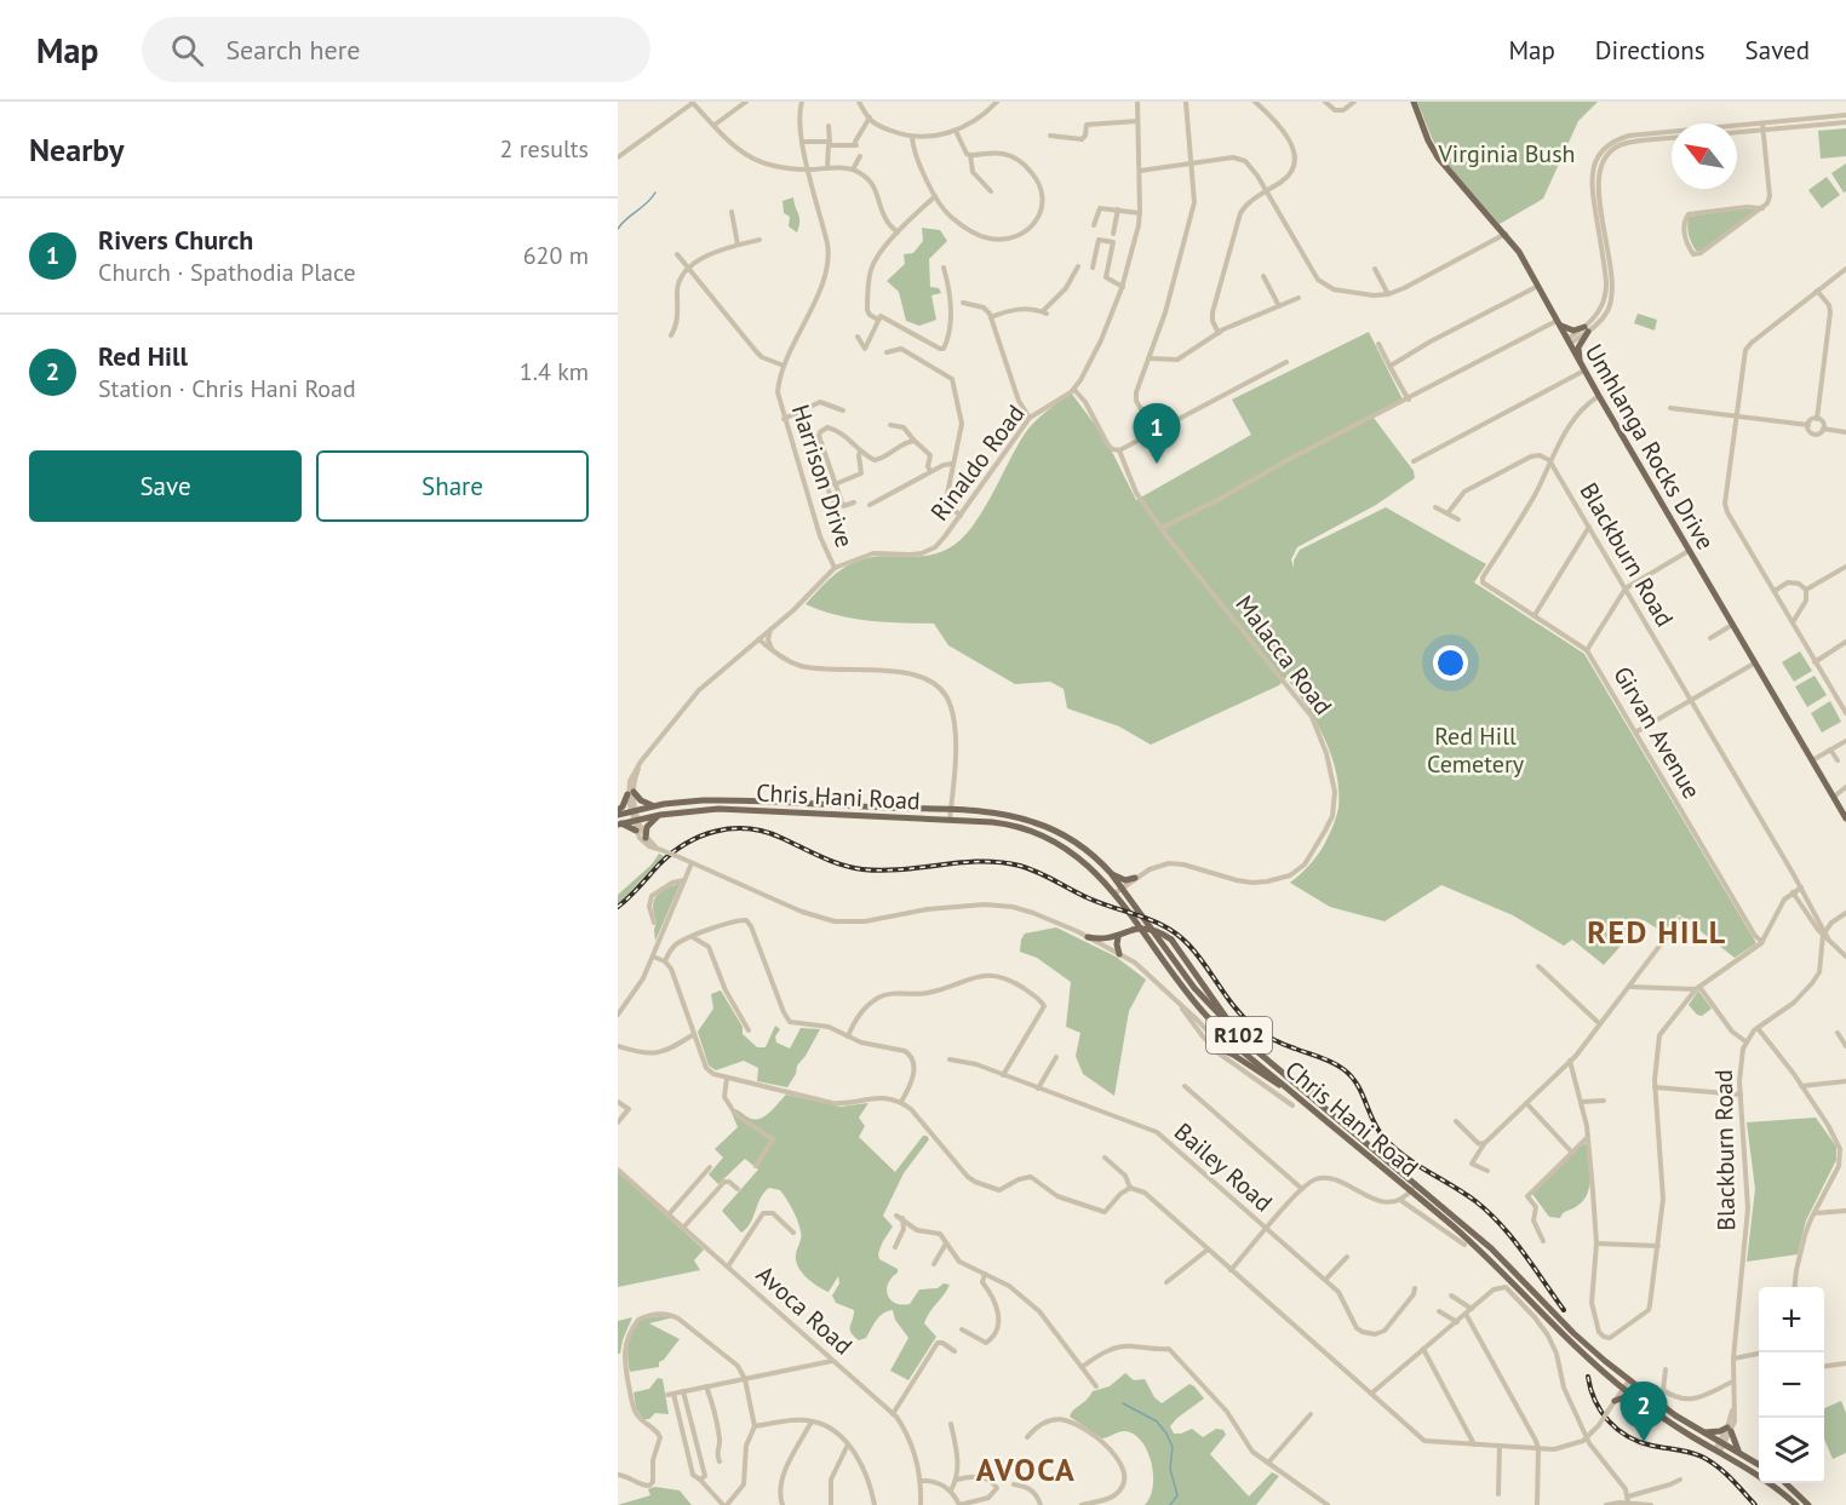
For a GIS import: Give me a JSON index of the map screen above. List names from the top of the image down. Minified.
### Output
{"streets":{"main road":["Umhlanga Rocks Drive","Chris Hani Road","R102"],"street":["Rinaldo Road","Harrison Drive","Blackburn Road","Malacca Road","Girvan Avenue","Bailey Road","Avoca Road"]},"crossings":[["Rinaldo Road","Harrison Drive"],["Rinaldo Road","Malacca Road"],["Blackburn Road","Girvan Avenue"],["Blackburn Road","Chris Hani Road"],["Malacca Road","Chris Hani Road"]],"districts":["RED HILL","AVOCA"],"parks":["Virginia Bush","Red Hill Cemetery"],"north":"top left","page":{"header":"Map","search":"Search here","nav":["Map","Directions","Saved"],"heading":["Nearby","2 results"],"list":[{"mark":"1","name":"Rivers Church","note":"Church · Spathodia Place","value":"620 m"},{"mark":"2","name":"Red Hill","note":"Station · Chris Hani Road","value":"1.4 km"}],"pins":["1","2"],"buttons":["Save","Share"],"map_buttons":["+","−"]}}
